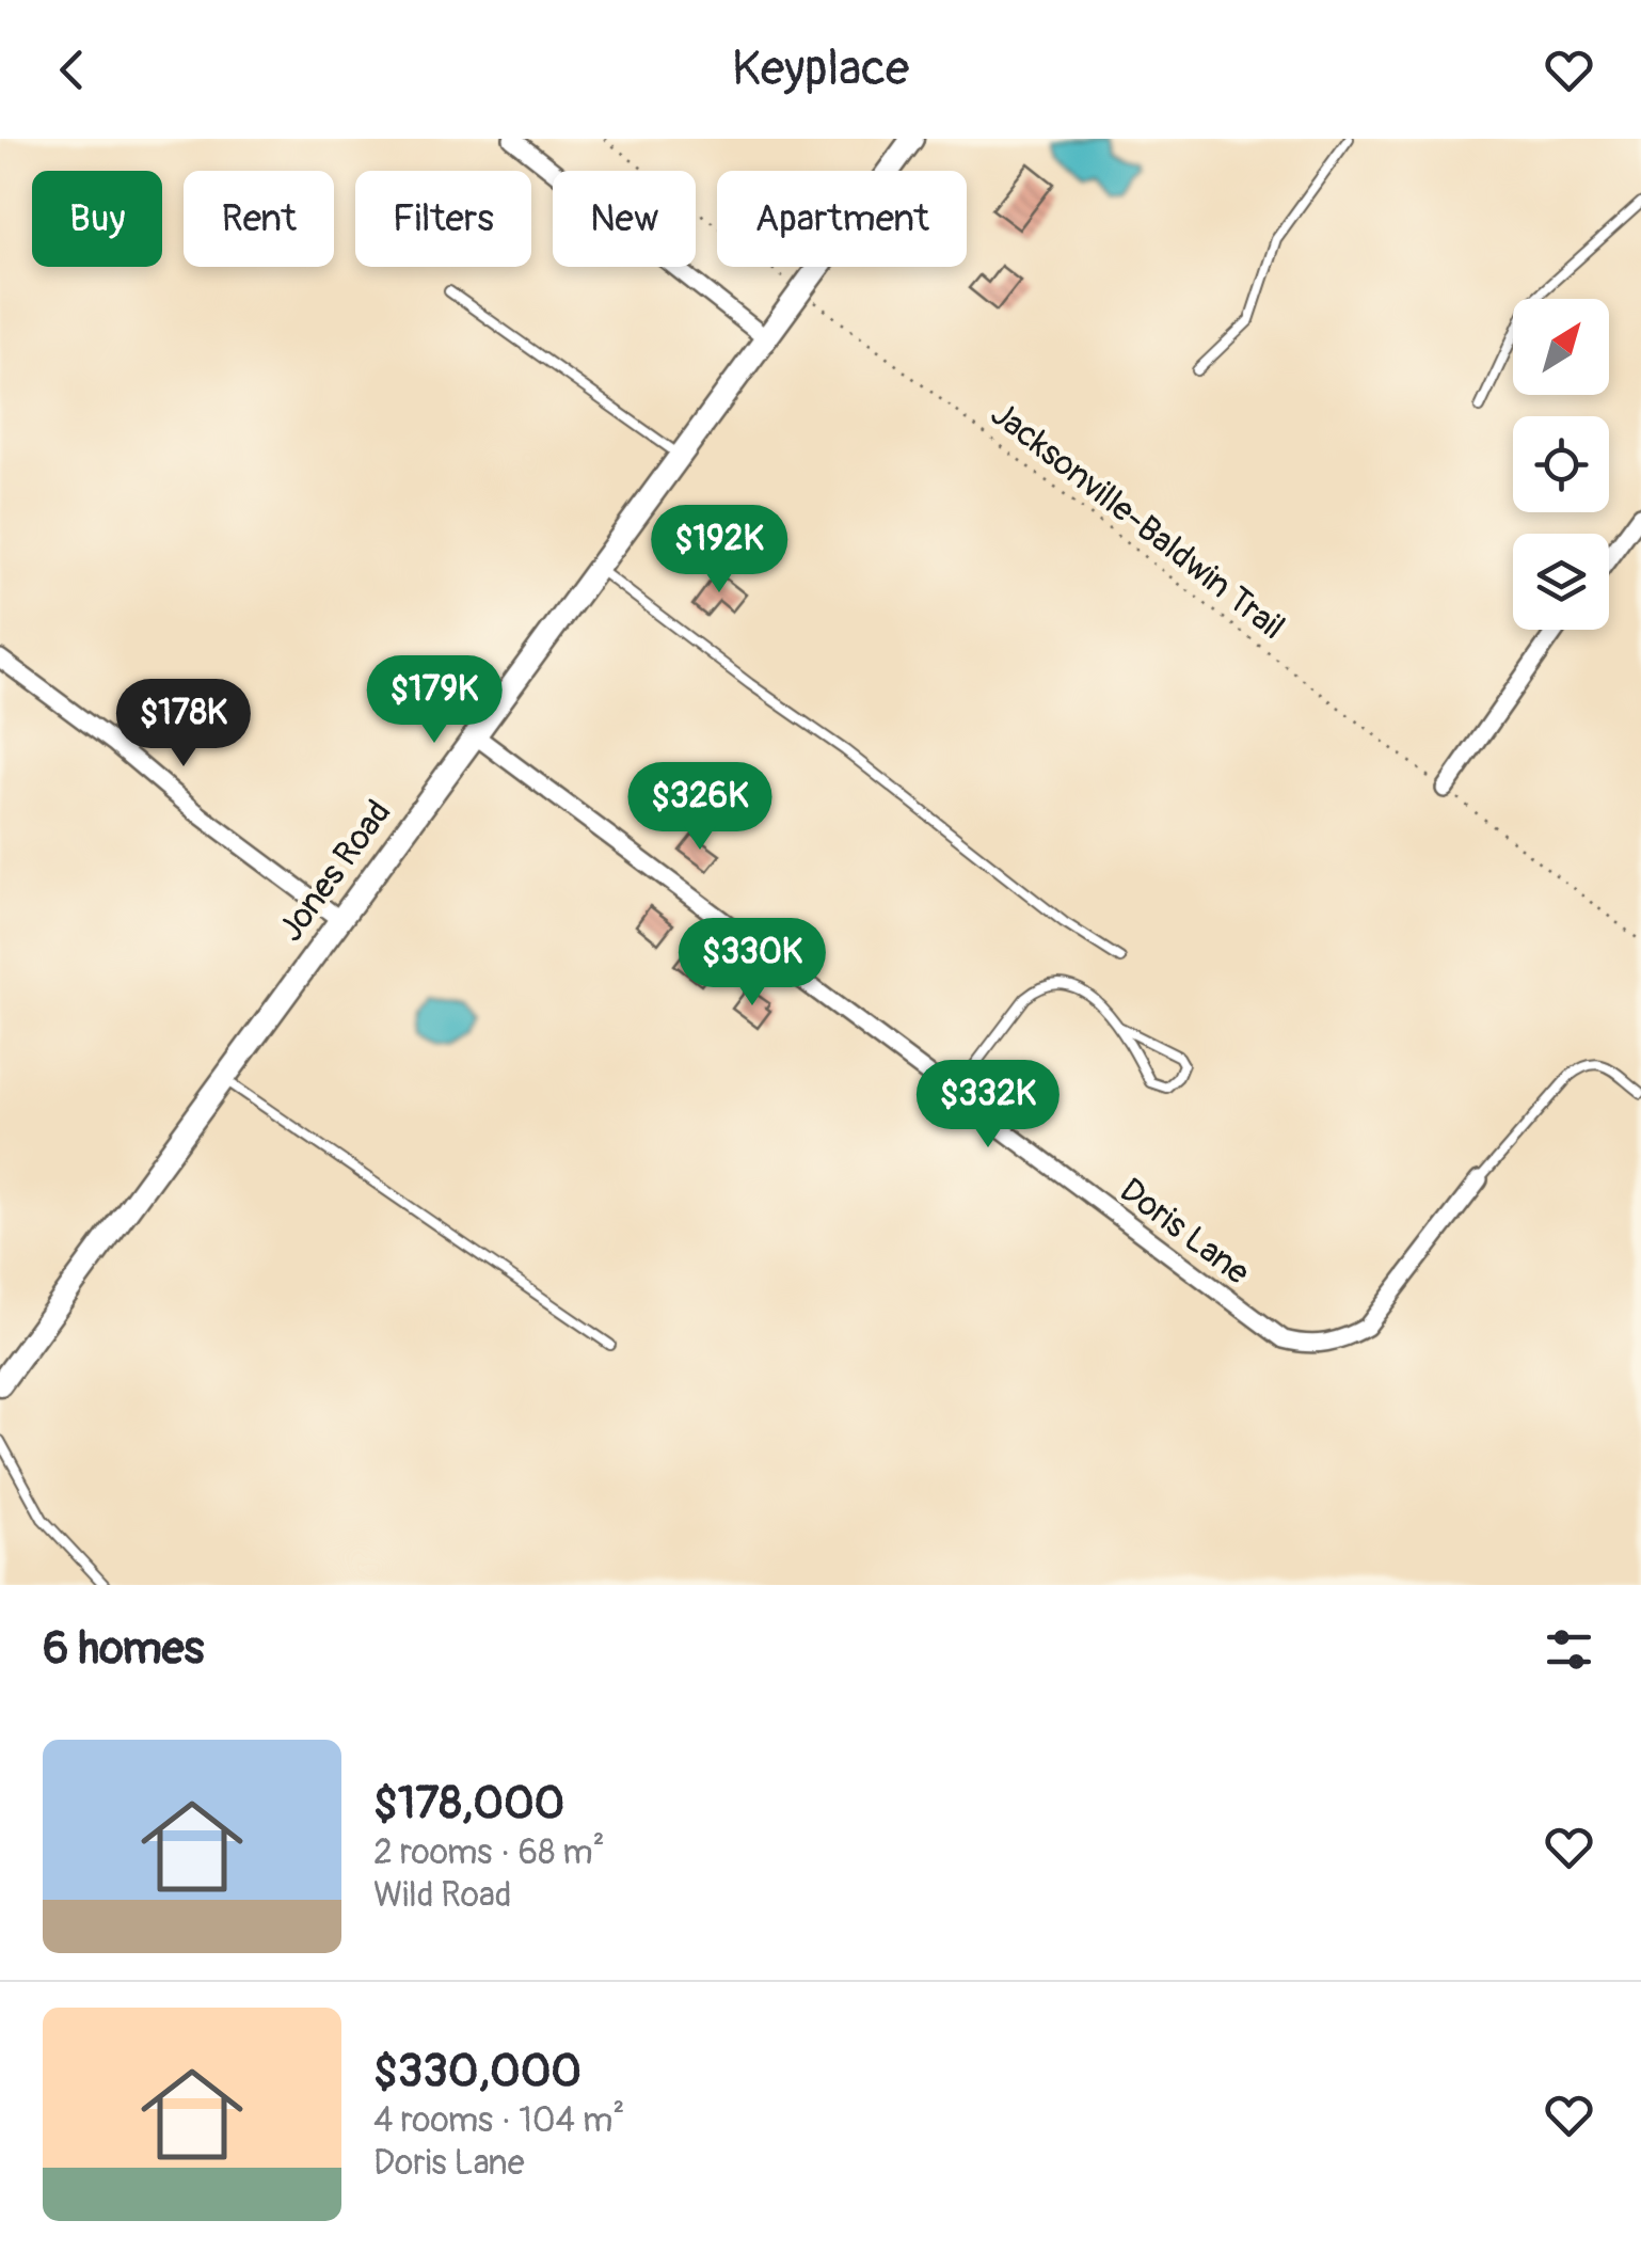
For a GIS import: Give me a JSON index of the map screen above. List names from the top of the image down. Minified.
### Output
{"streets":{"street":["Jones Road","Doris Lane"],"path":["Jacksonville-Baldwin Trail"]},"crossings":[["Jacksonville-Baldwin Trail","Jones Road"],["Jones Road","Doris Lane"]],"north":"top right","page":{"header":"Keyplace","chip":["Buy","Rent","Filters","New","Apartment"],"price":["$192K","$179K","$178K","$326K","$330K","$332K"],"heading":"6 homes","list":[{"name":"$178,000","note":"2 rooms · 68 m² · Wild Road"},{"name":"$330,000","note":"4 rooms · 104 m² · Doris Lane"}]}}
